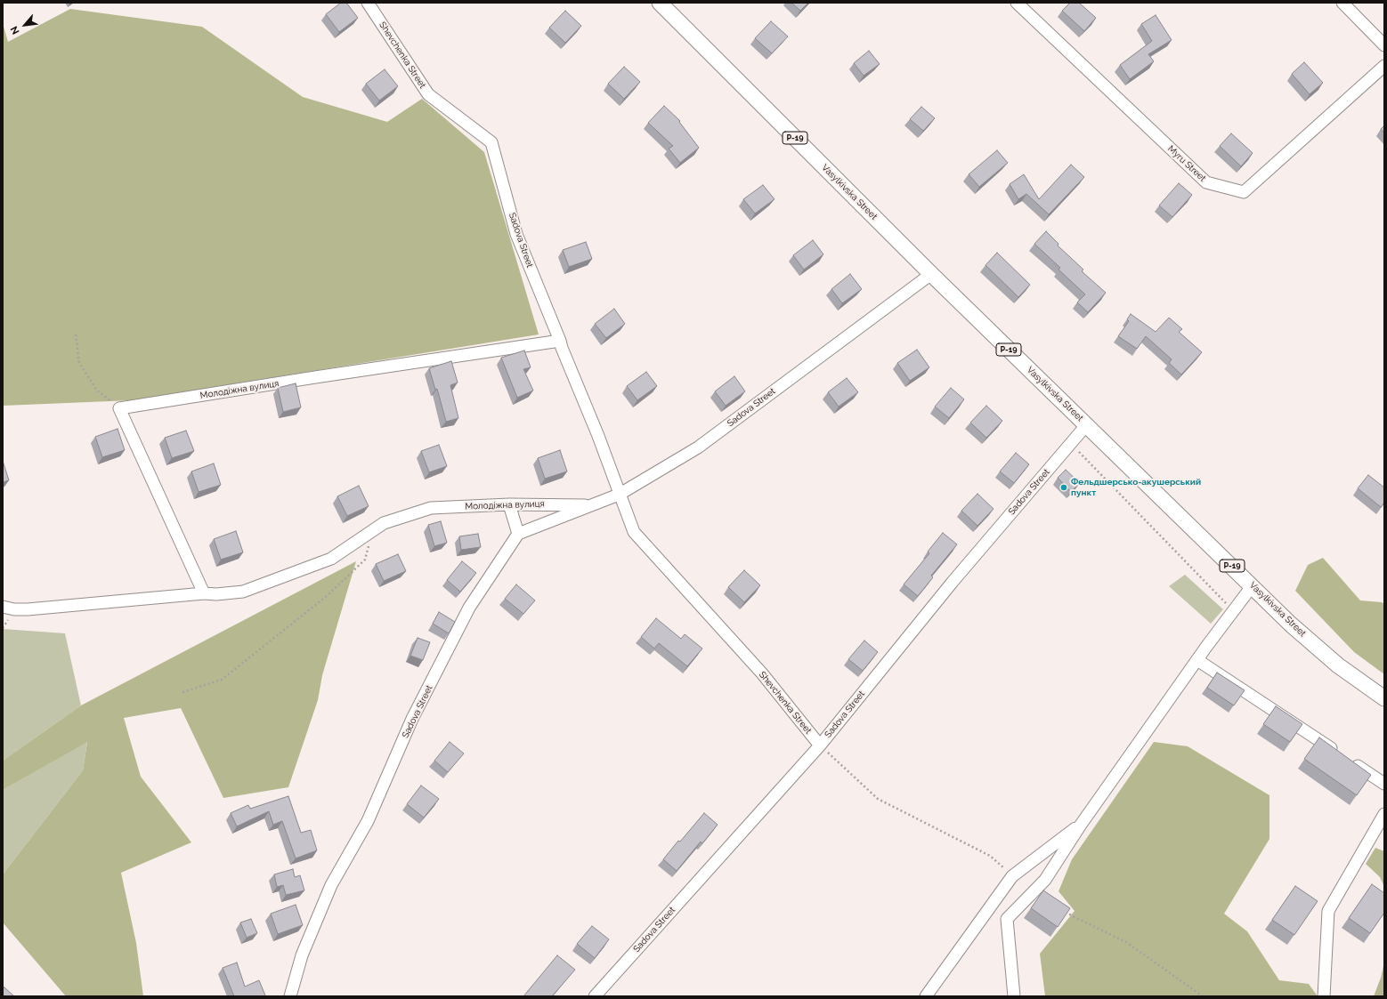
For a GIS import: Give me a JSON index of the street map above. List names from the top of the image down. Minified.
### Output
{"streets":{"main road":["Р-19","Vasylkivska Street"],"street":["Shevchenka Street","Myru Street","Sadova Street","Молодіжна вулиця"]},"crossings":[["Shevchenka Street","Sadova Street"],["Vasylkivska Street","Sadova Street"],["Sadova Street","Молодіжна вулиця"]],"places":["Фельдшерсько-акушерський пункт"],"north":"bottom left"}
